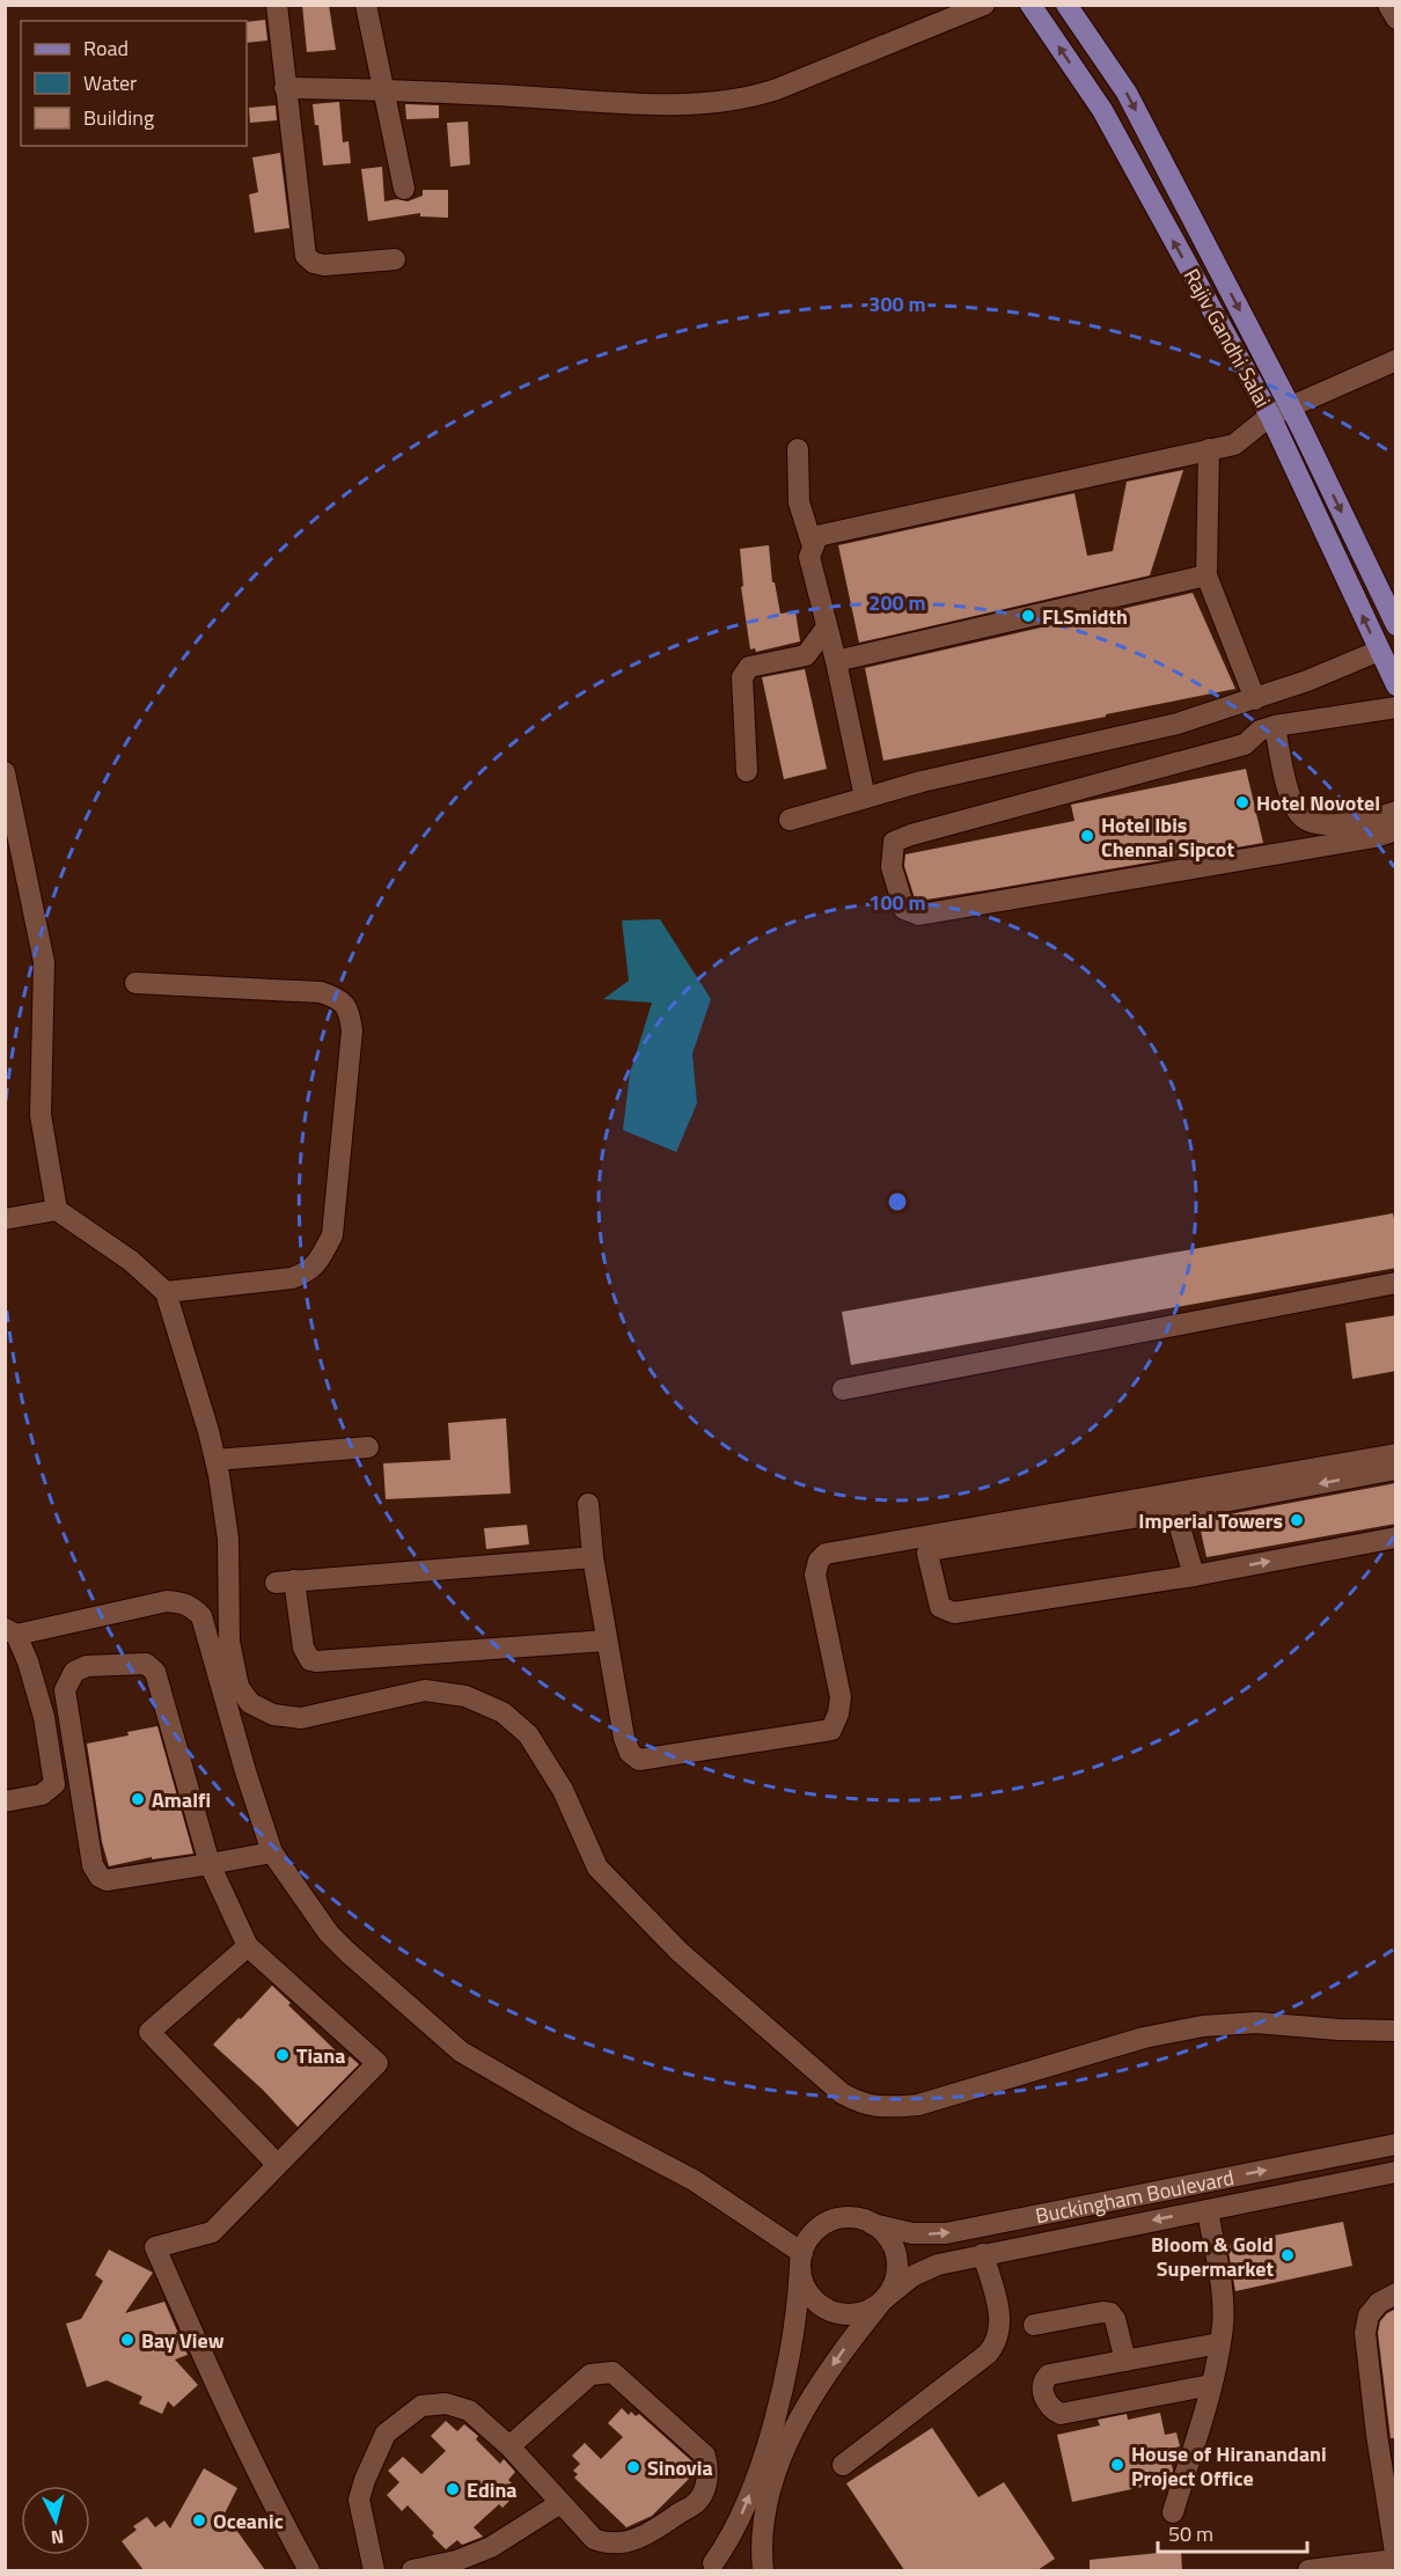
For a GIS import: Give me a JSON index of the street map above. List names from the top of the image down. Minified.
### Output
{"streets":{"main road":["Rajiv Gandhi Salai"],"street":["Buckingham Boulevard"]},"places":["FLSmidth","Hotel Novotel","Hotel Ibis Chennai Sipcot","Imperial Towers","Amalfi","Tiana","Bloom & Gold Supermarket","Bay View","House of Hiranandani Project Office","Sinovia","Edina","Oceanic"],"legend":["Road","Water","Building"],"scale_bar":"50 m","north":"bottom","rings":["300 m","200 m","100 m"]}
